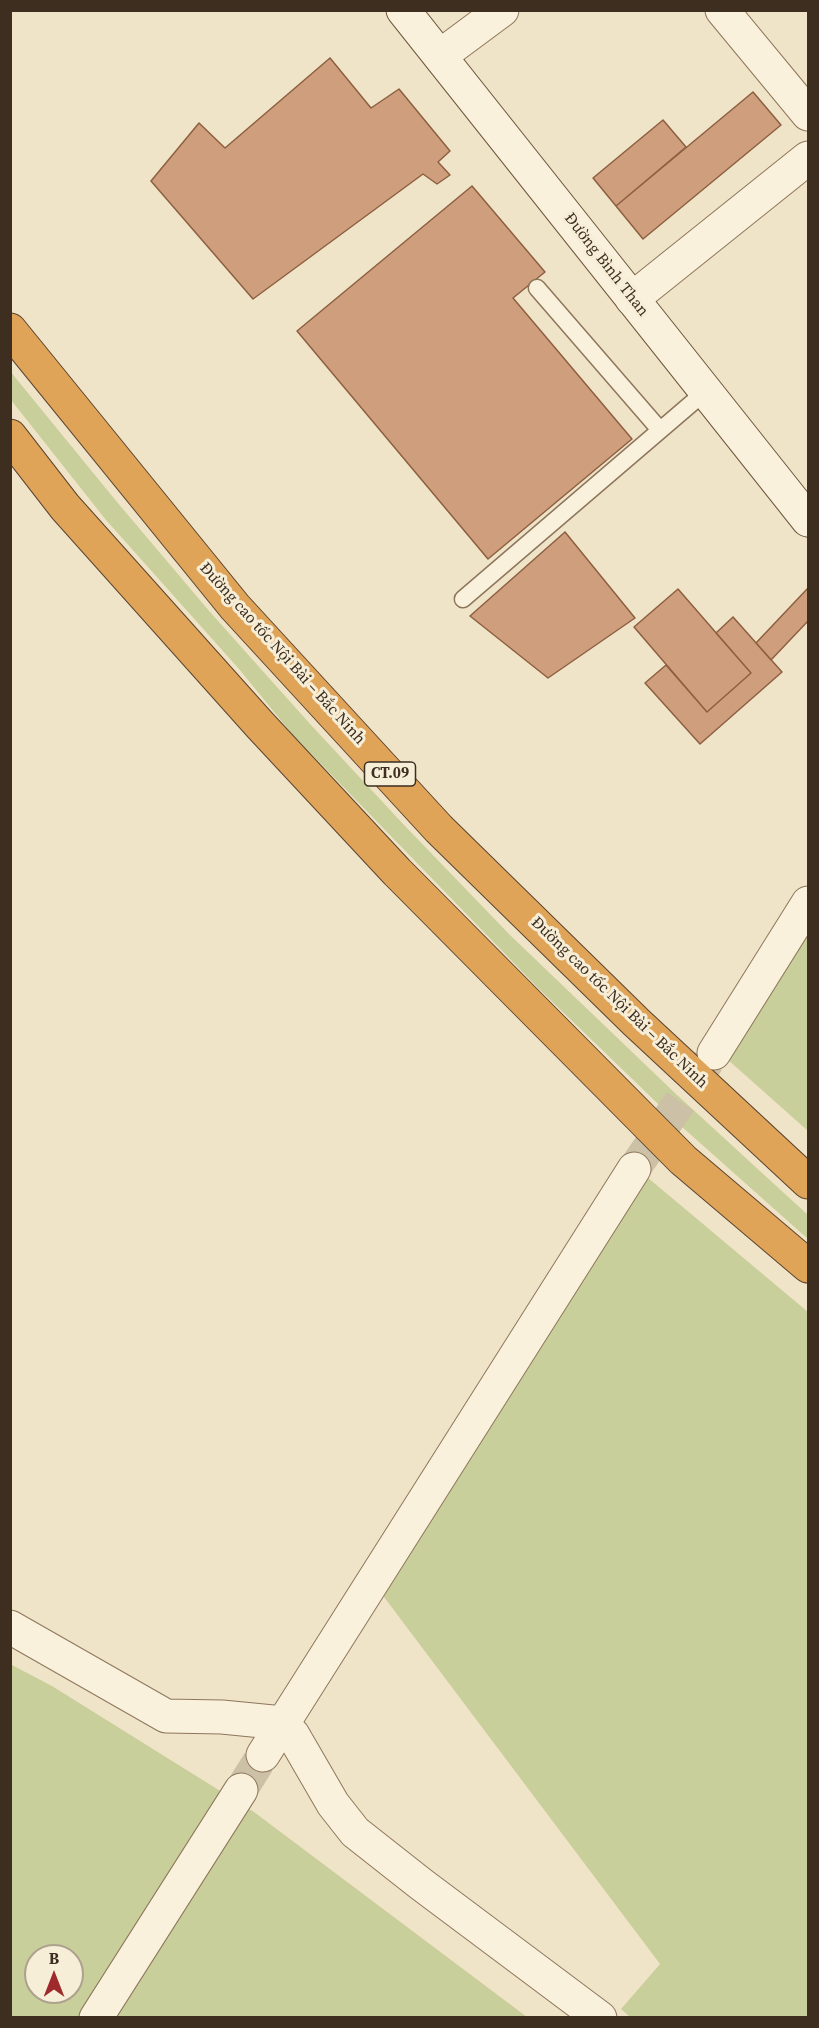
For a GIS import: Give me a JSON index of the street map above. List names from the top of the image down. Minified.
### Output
{"streets":{"highway":["Đường cao tốc Nội Bài – Bắc Ninh","CT.09"],"street":["Đường Bình Than"]},"north":"top"}
